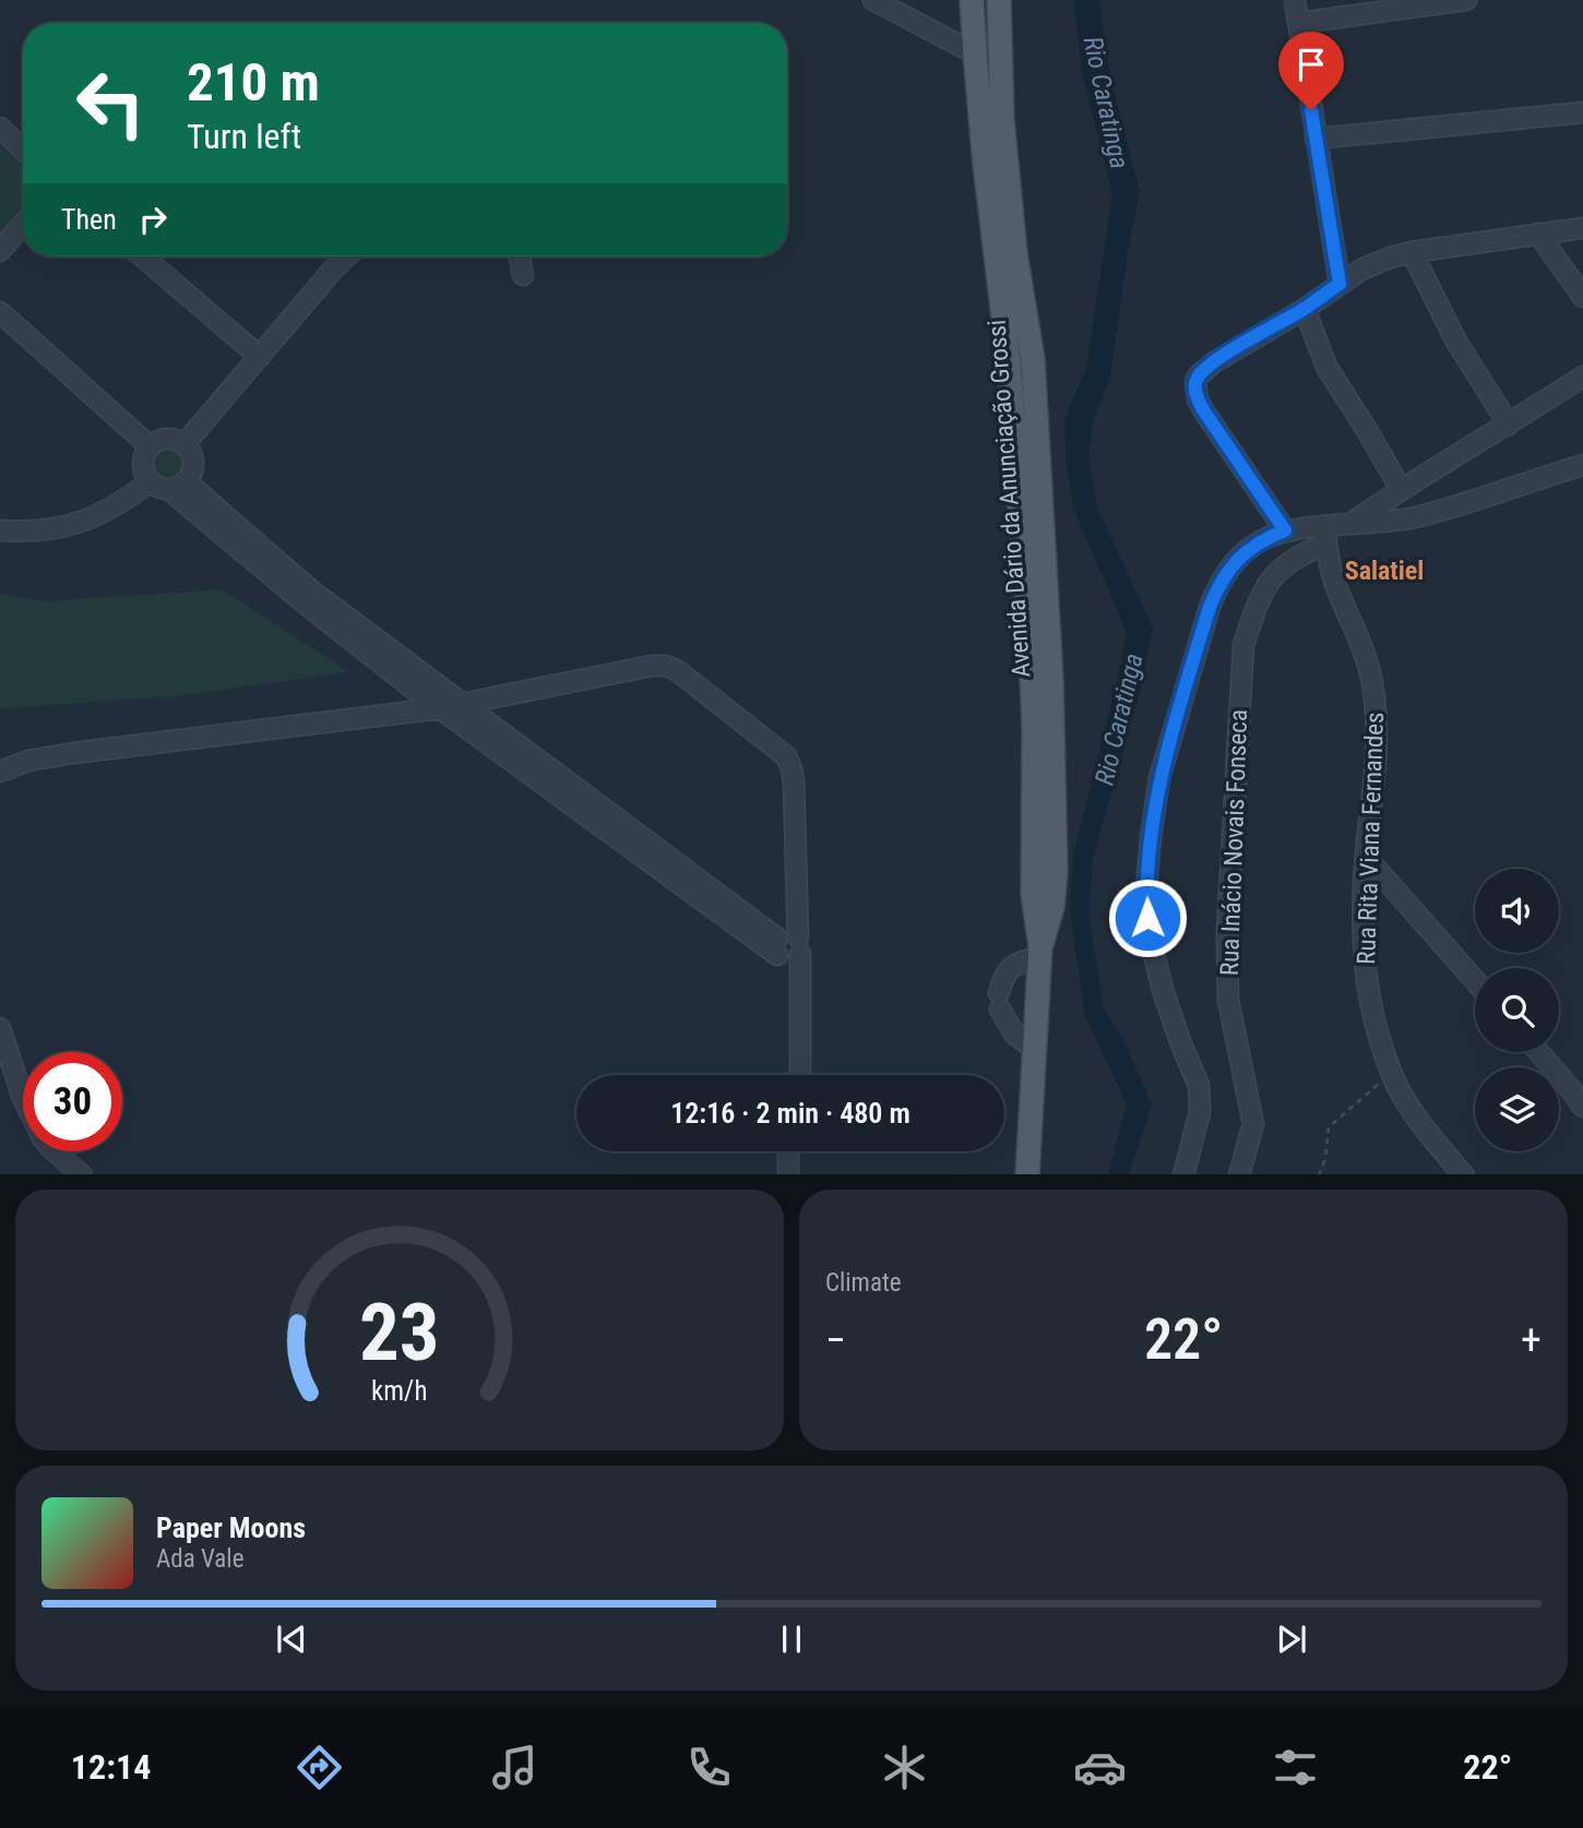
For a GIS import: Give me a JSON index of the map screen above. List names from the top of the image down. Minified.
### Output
{"streets":{"main road":["Avenida Dário da Anunciação Grossi"],"street":["Rua Rita Viana Fernandes","Rua Inácio Novais Fonseca"]},"crossings":[["Rua Rita Viana Fernandes","Rua Inácio Novais Fonseca"]],"districts":["Salatiel"],"water":["Rio Caratinga"],"page":{"turn":["210 m","Turn left"],"then":"Then","limit":"30","trip":"12:16 · 2 min · 480 m","tile":"Climate","heat":["−","22°","+"],"song":["Paper Moons","Ada Vale"],"tabs":["12:14","22°"],"gauge":["23","km/h"]}}
